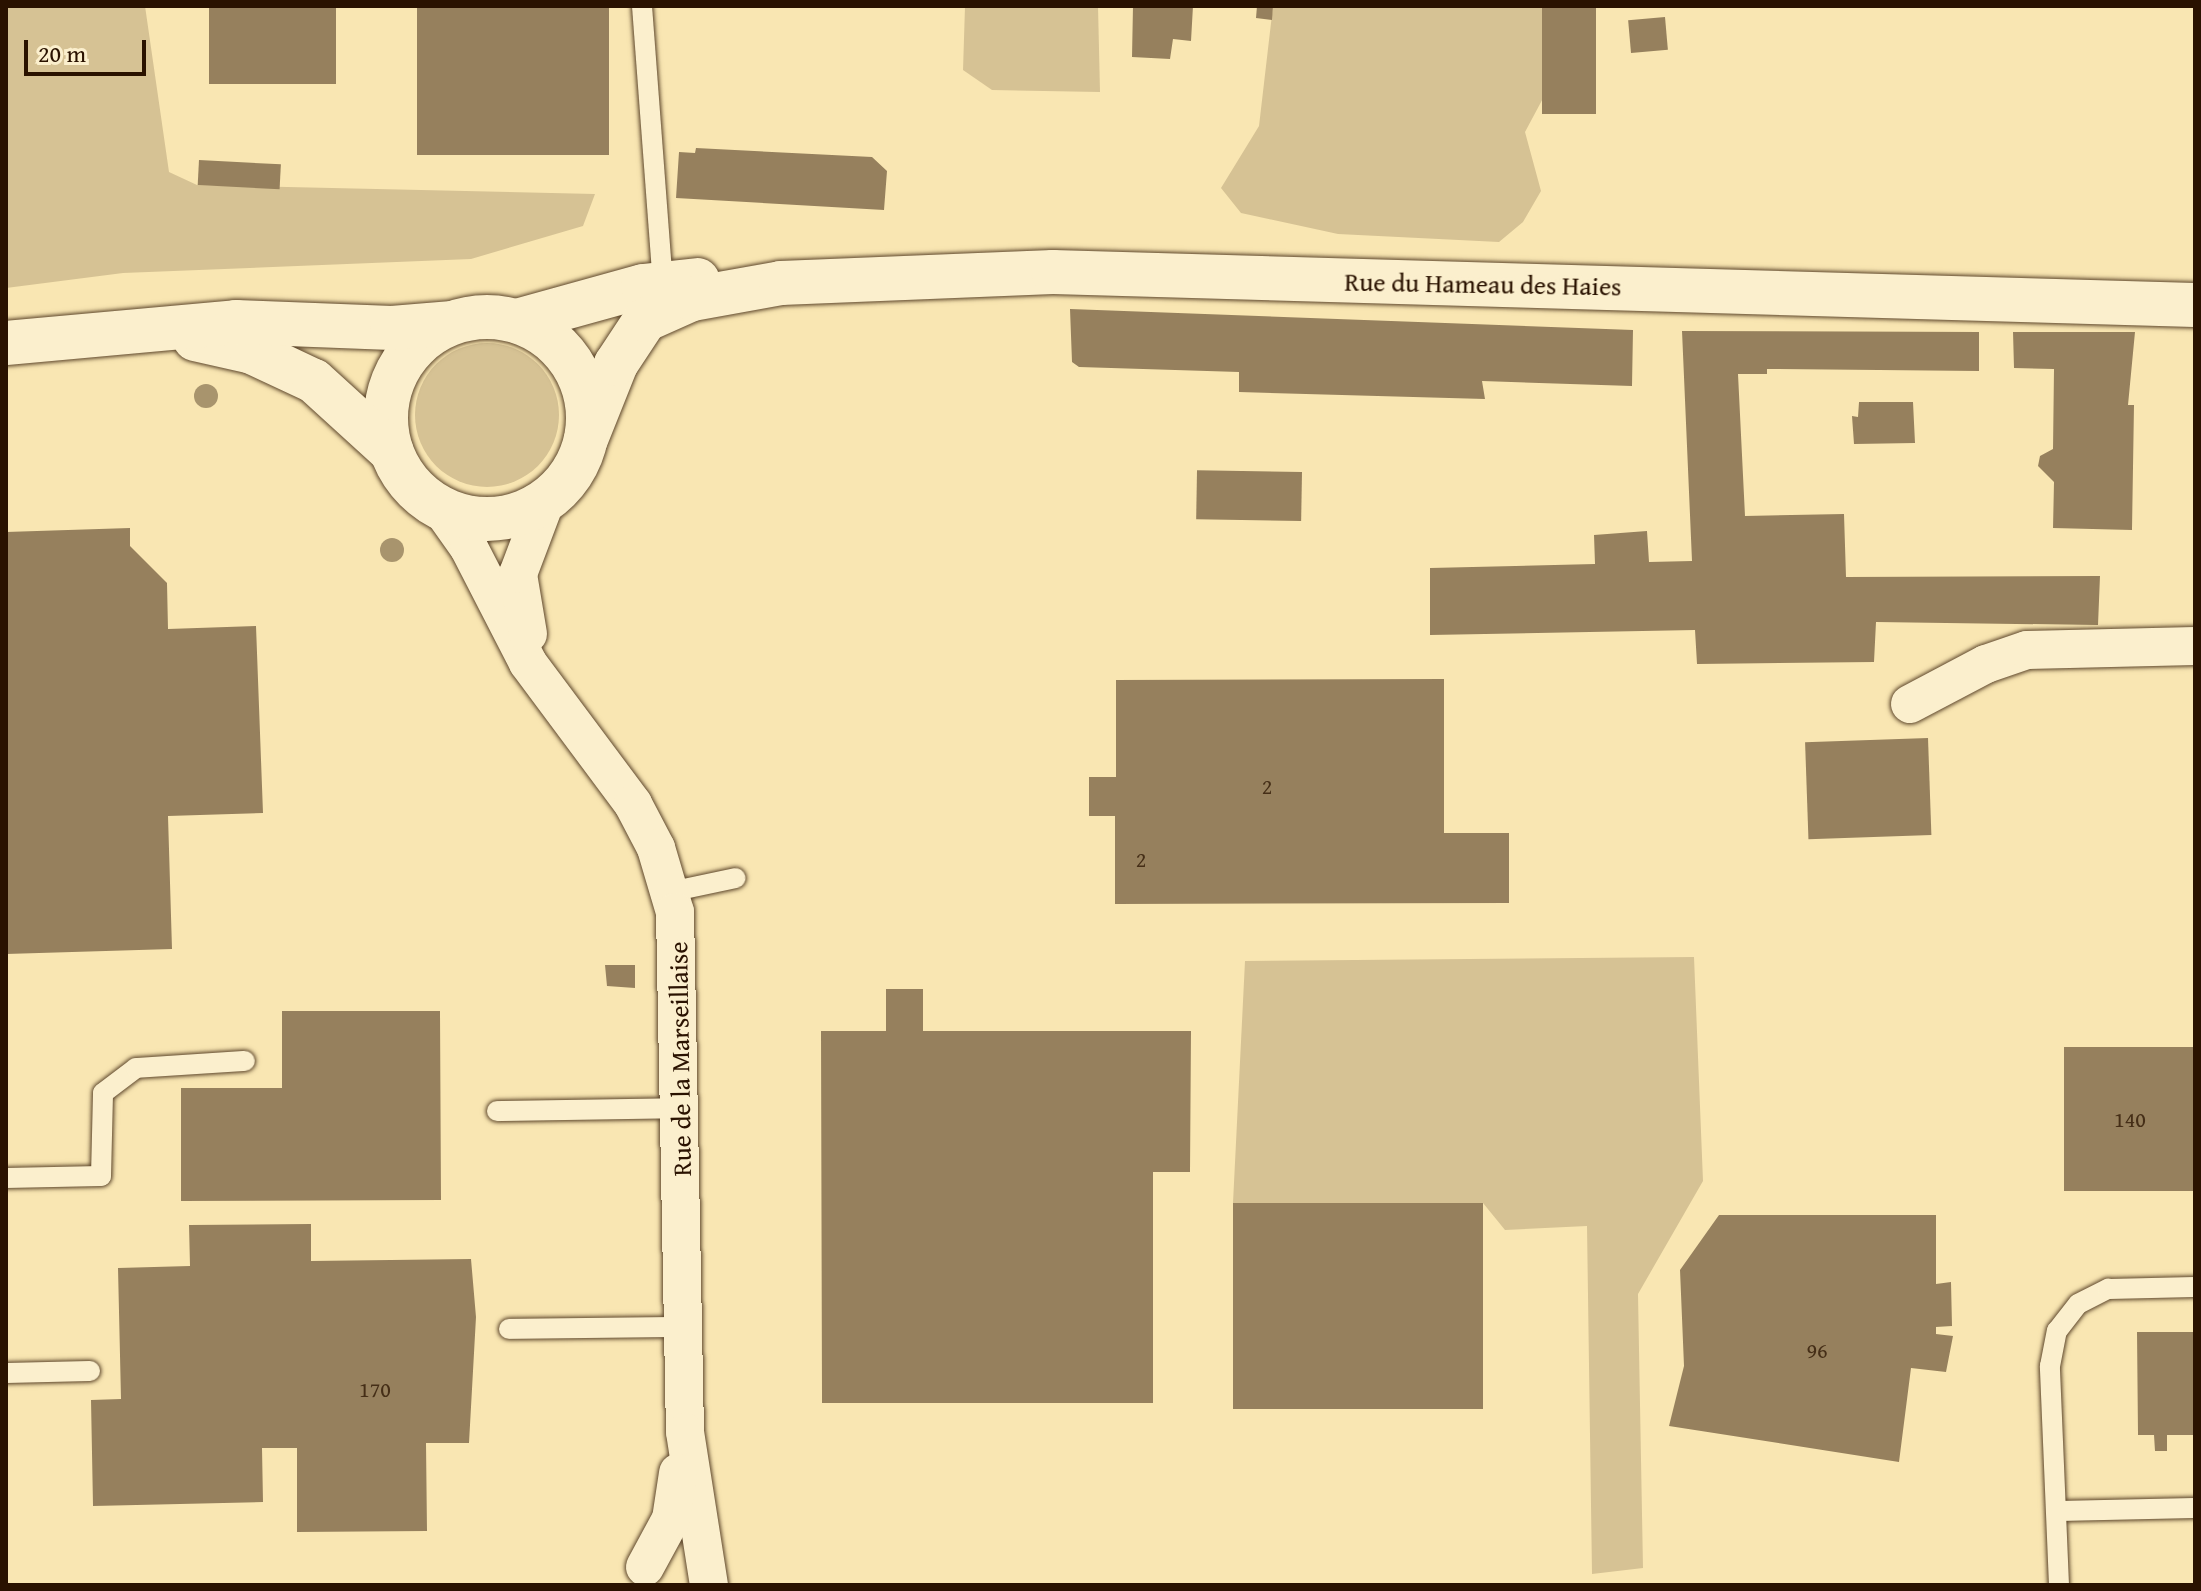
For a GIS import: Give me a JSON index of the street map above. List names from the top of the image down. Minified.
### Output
{"streets":{"street":["Rue du Hameau des Haies","Rue de la Marseillaise"]},"crossings":[["Rue du Hameau des Haies","Rue de la Marseillaise"]],"house_numbers":["2","2","140","96","170"],"scale_bar":"20 m"}
